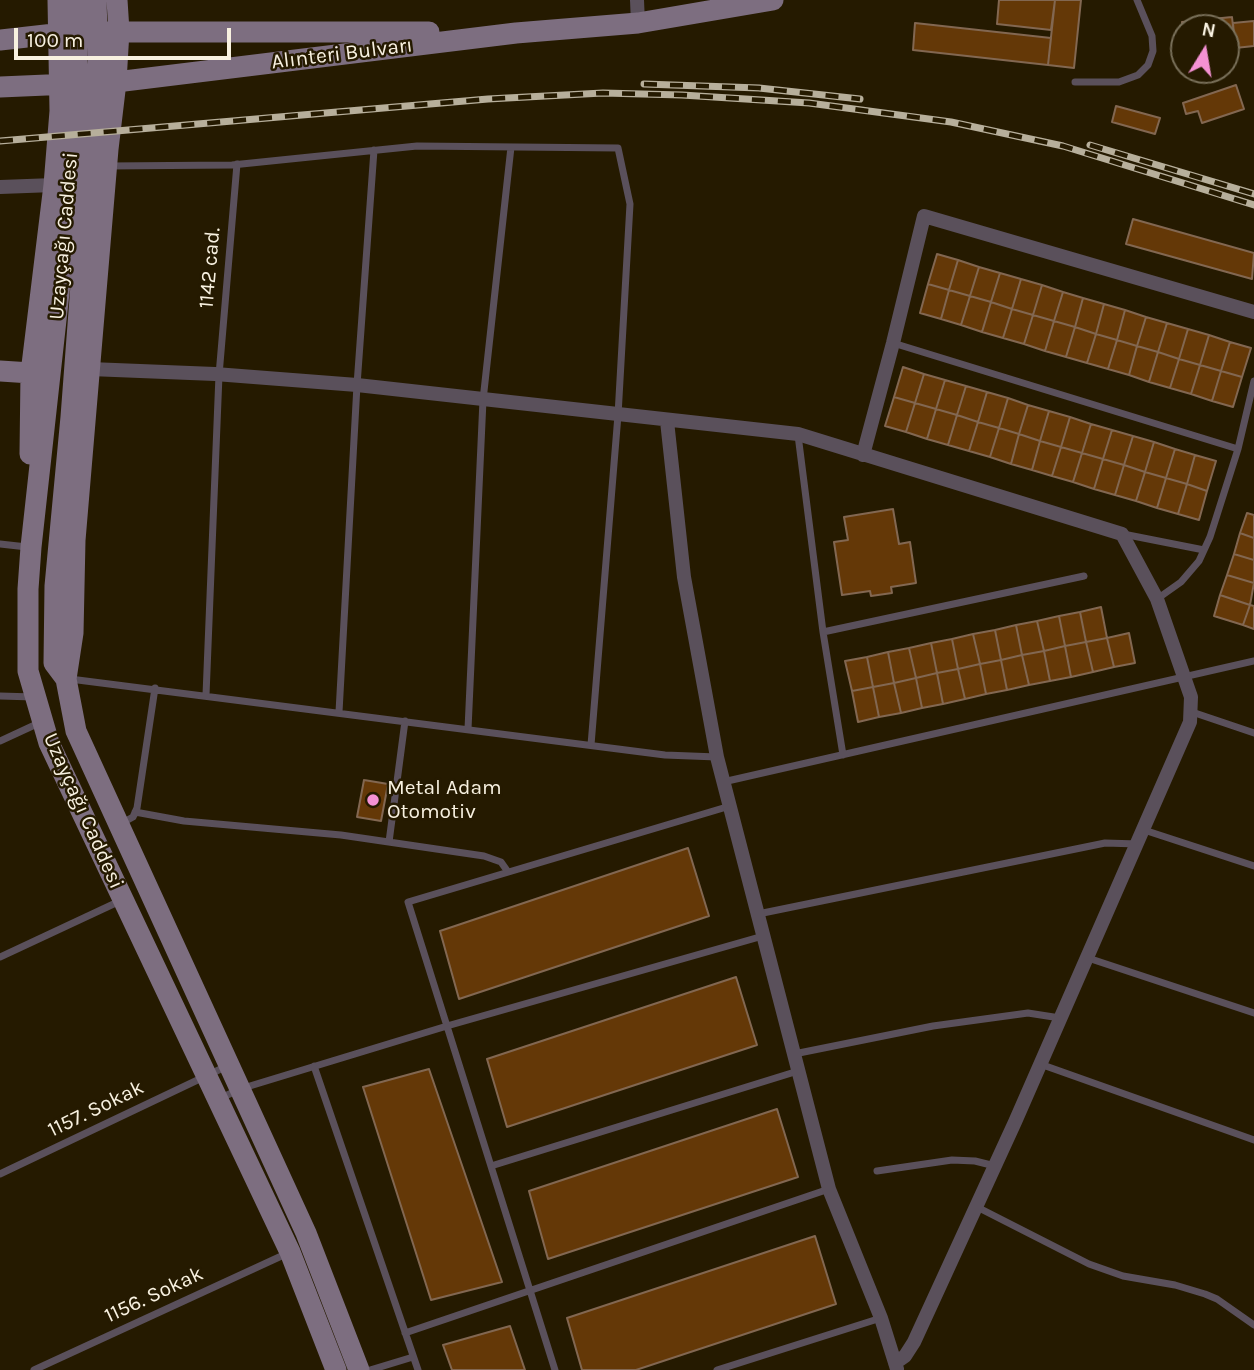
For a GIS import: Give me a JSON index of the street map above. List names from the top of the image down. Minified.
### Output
{"streets":{"main road":["Alınteri Bulvarı","Uzayçağı Caddesi"],"lane":["1142 cad.","1157. Sokak","1156. Sokak"]},"crossings":[["Uzayçağı Caddesi","1157. Sokak"],["Uzayçağı Caddesi","1156. Sokak"]],"places":["Metal Adam Otomotiv"],"scale_bar":"100 m","north":"top"}
